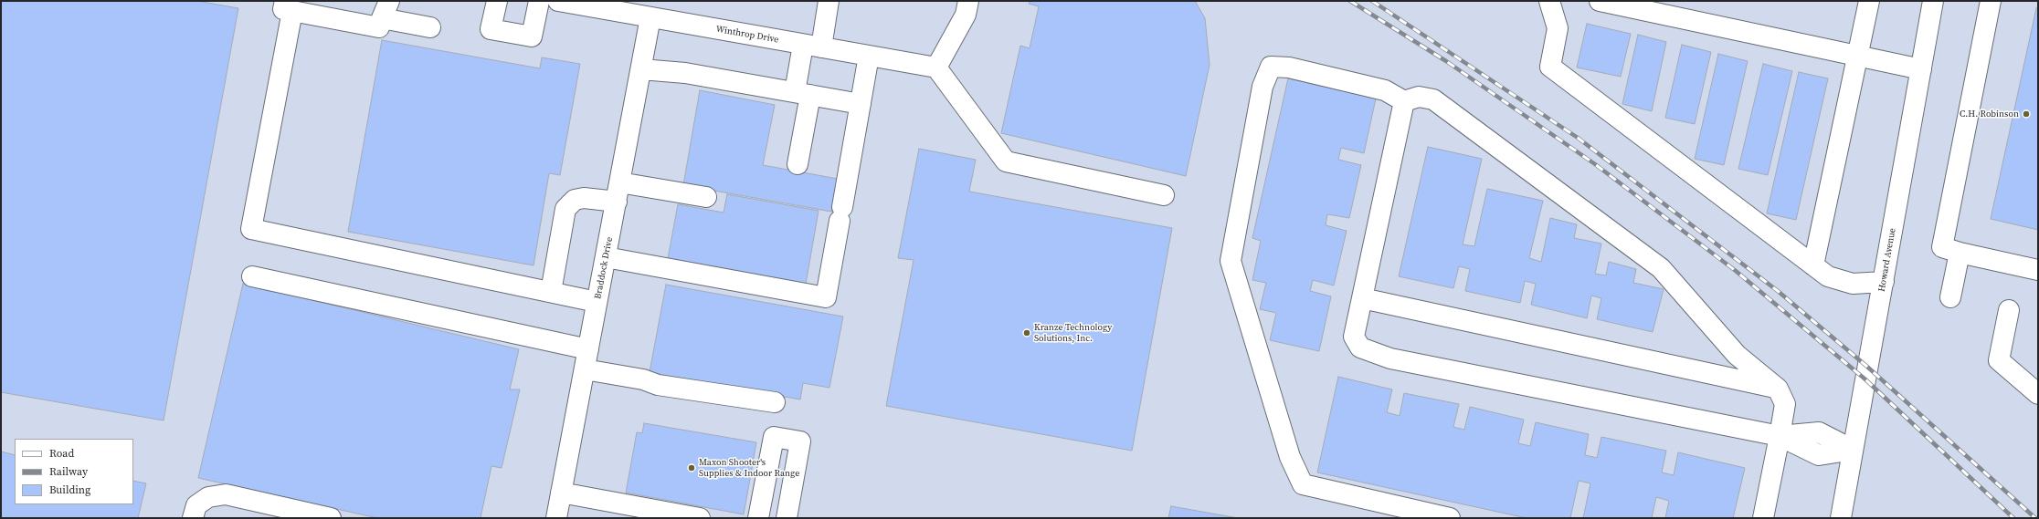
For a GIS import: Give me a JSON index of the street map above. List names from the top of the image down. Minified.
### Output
{"streets":{"street":["Winthrop Drive","Howard Avenue","Braddock Drive"]},"crossings":[["Winthrop Drive","Braddock Drive"]],"places":["C.H. Robinson","Kranze Technology Solutions, Inc.","Maxon Shooter's Supplies & Indoor Range"],"legend":["Road","Railway","Building"]}
